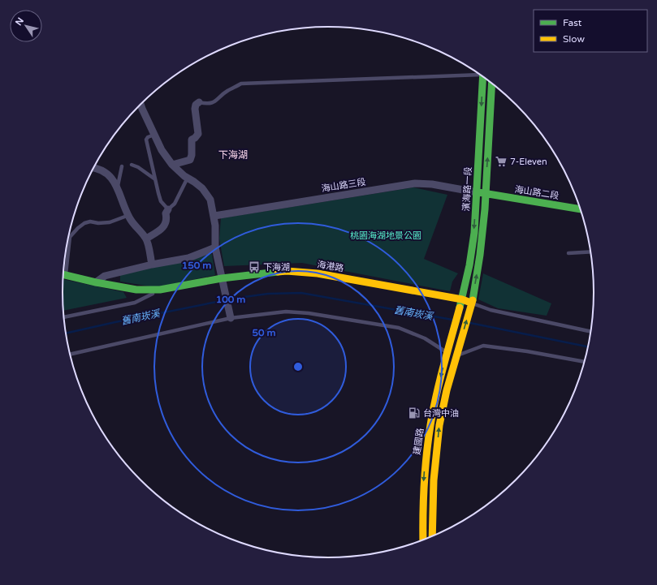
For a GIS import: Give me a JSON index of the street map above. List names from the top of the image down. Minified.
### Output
{"streets":{"main road":["濱海路一段","海山路二段","海港路","建國路"],"street":["海山路三段"]},"crossings":[["海山路三段","濱海路一段"],["海山路三段","海山路二段"],["濱海路一段","海山路二段"],["濱海路一段","海港路"],["濱海路一段","建國路"]],"districts":["下海湖"],"water":["舊南崁溪"],"parks":["桃園海湖地景公園"],"places":{"supermarket":["7-Eleven"],"bus stop":["下海湖"],"fuel station":["台灣中油"]},"legend":["Fast","Slow"],"north":"top left","rings":["150 m","100 m","50 m"]}
